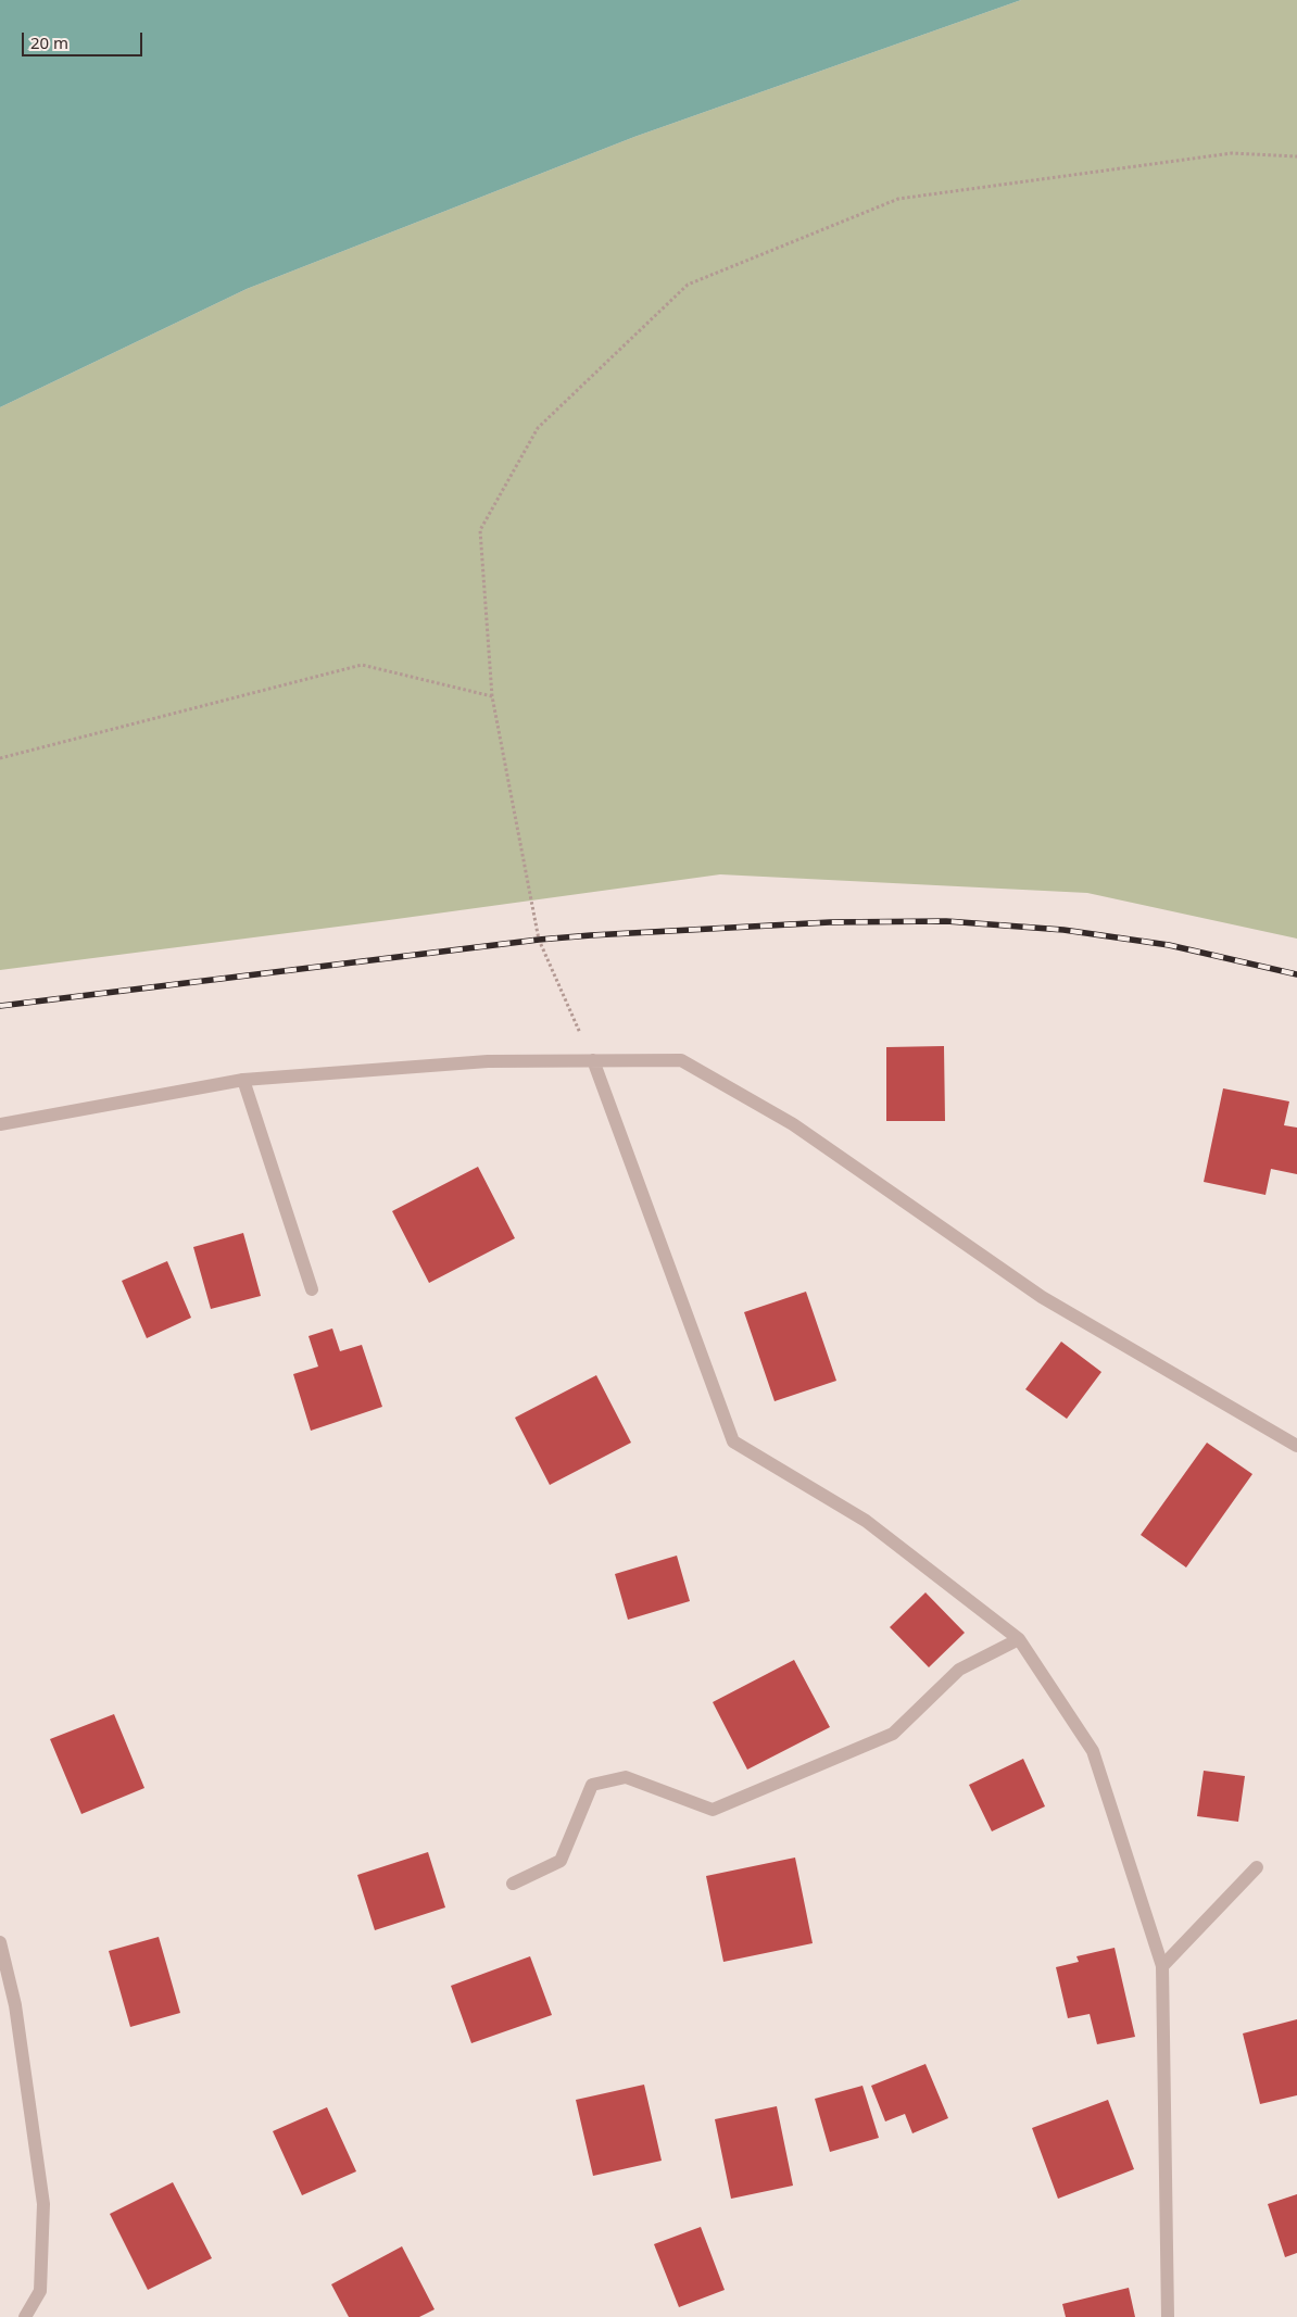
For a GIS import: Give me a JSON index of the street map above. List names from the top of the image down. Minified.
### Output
{"scale_bar":"20 m"}
